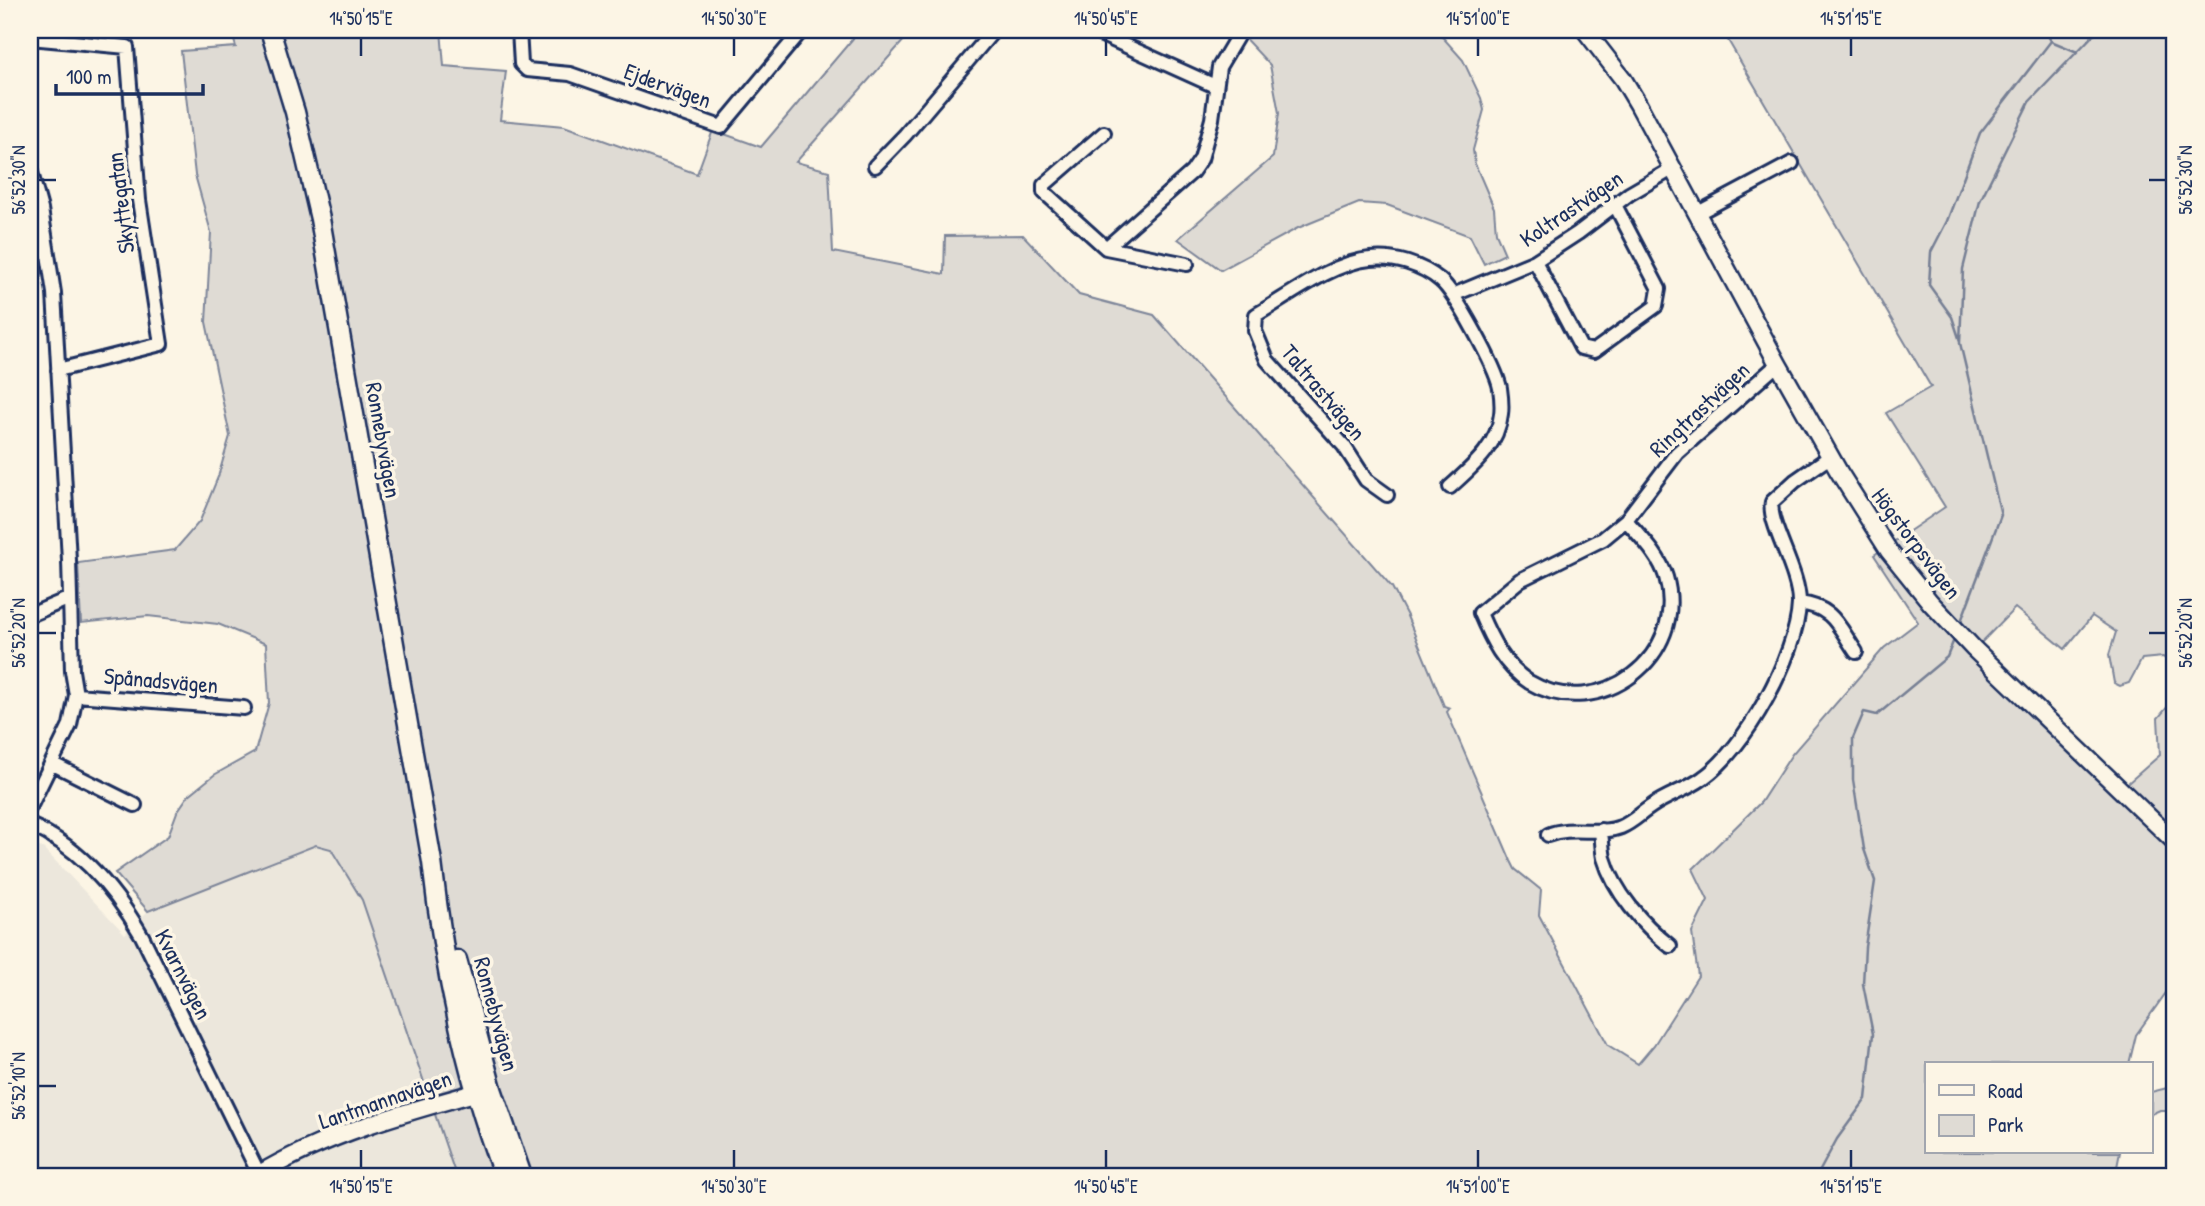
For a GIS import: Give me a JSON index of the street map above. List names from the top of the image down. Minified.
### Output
{"streets":{"main road":["Ronnebyvägen"],"street":["Ejdervägen","Skyttegatan","Koltrastvägen","Taltrastvägen","Ringtrastvägen","Högstorpsvägen","Spånadsvägen","Kvarnvägen","Lantmannavägen"]},"crossings":[["Koltrastvägen","Taltrastvägen"],["Koltrastvägen","Högstorpsvägen"],["Ringtrastvägen","Högstorpsvägen"],["Ronnebyvägen","Lantmannavägen"],["Kvarnvägen","Lantmannavägen"]],"legend":["Road","Park"],"scale_bar":"100 m","coordinates":["14°50'15\"E","14°50'30\"E","14°50'45\"E","14°51'00\"E","14°51'15\"E","56°52'30\"N","56°52'20\"N","56°52'10\"N"]}
